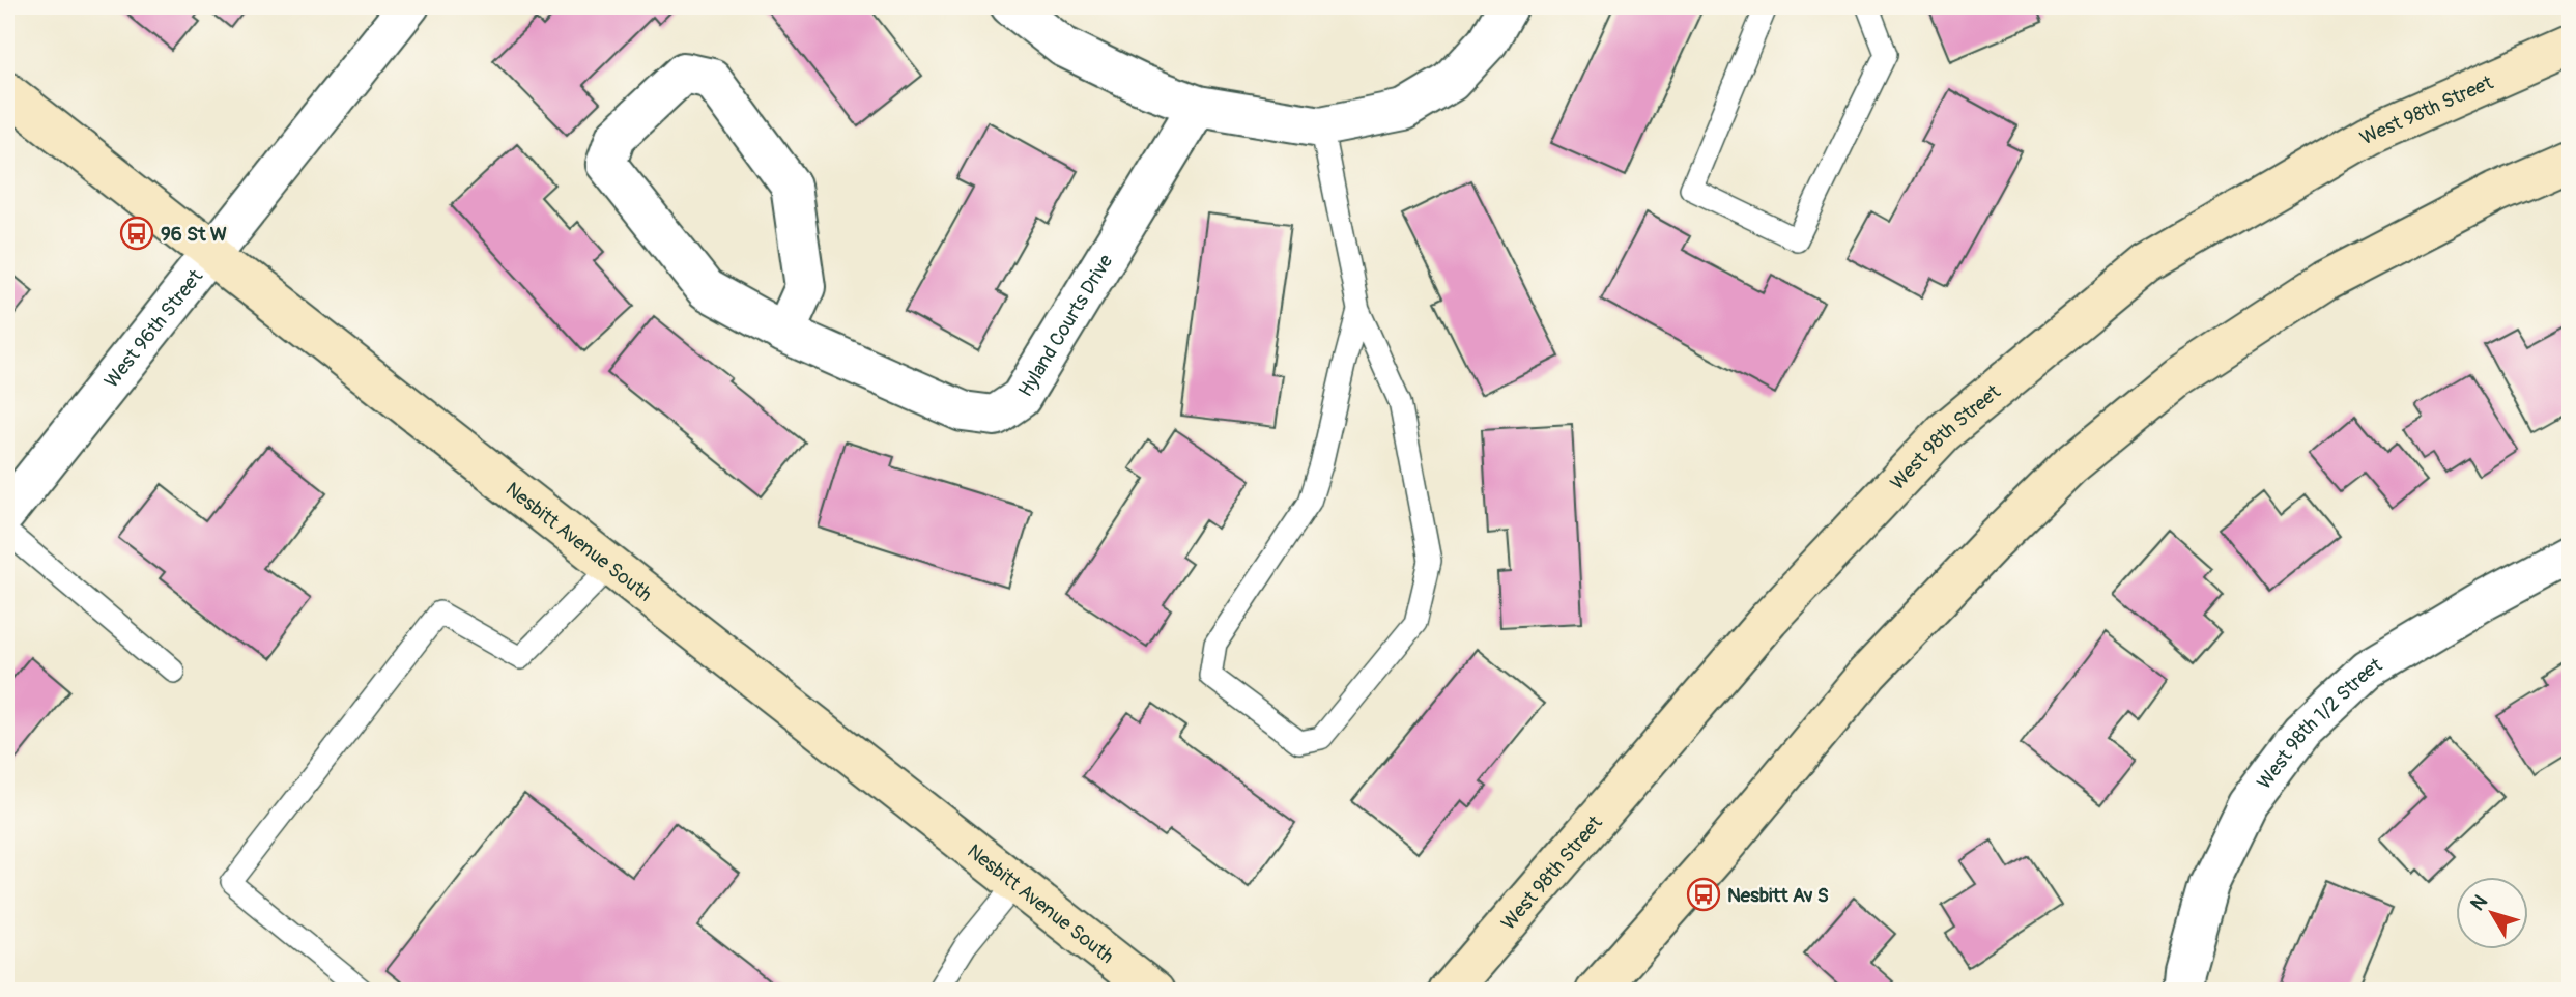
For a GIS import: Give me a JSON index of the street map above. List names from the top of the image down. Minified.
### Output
{"streets":{"street":["West 98th Street","Hyland Courts Drive","West 96th Street","Nesbitt Avenue South","West 98th 1/2 Street"]},"crossings":[["West 96th Street","Nesbitt Avenue South"]],"places":{"bus stop":["96 St W","Nesbitt Av S"]},"north":"top left"}
